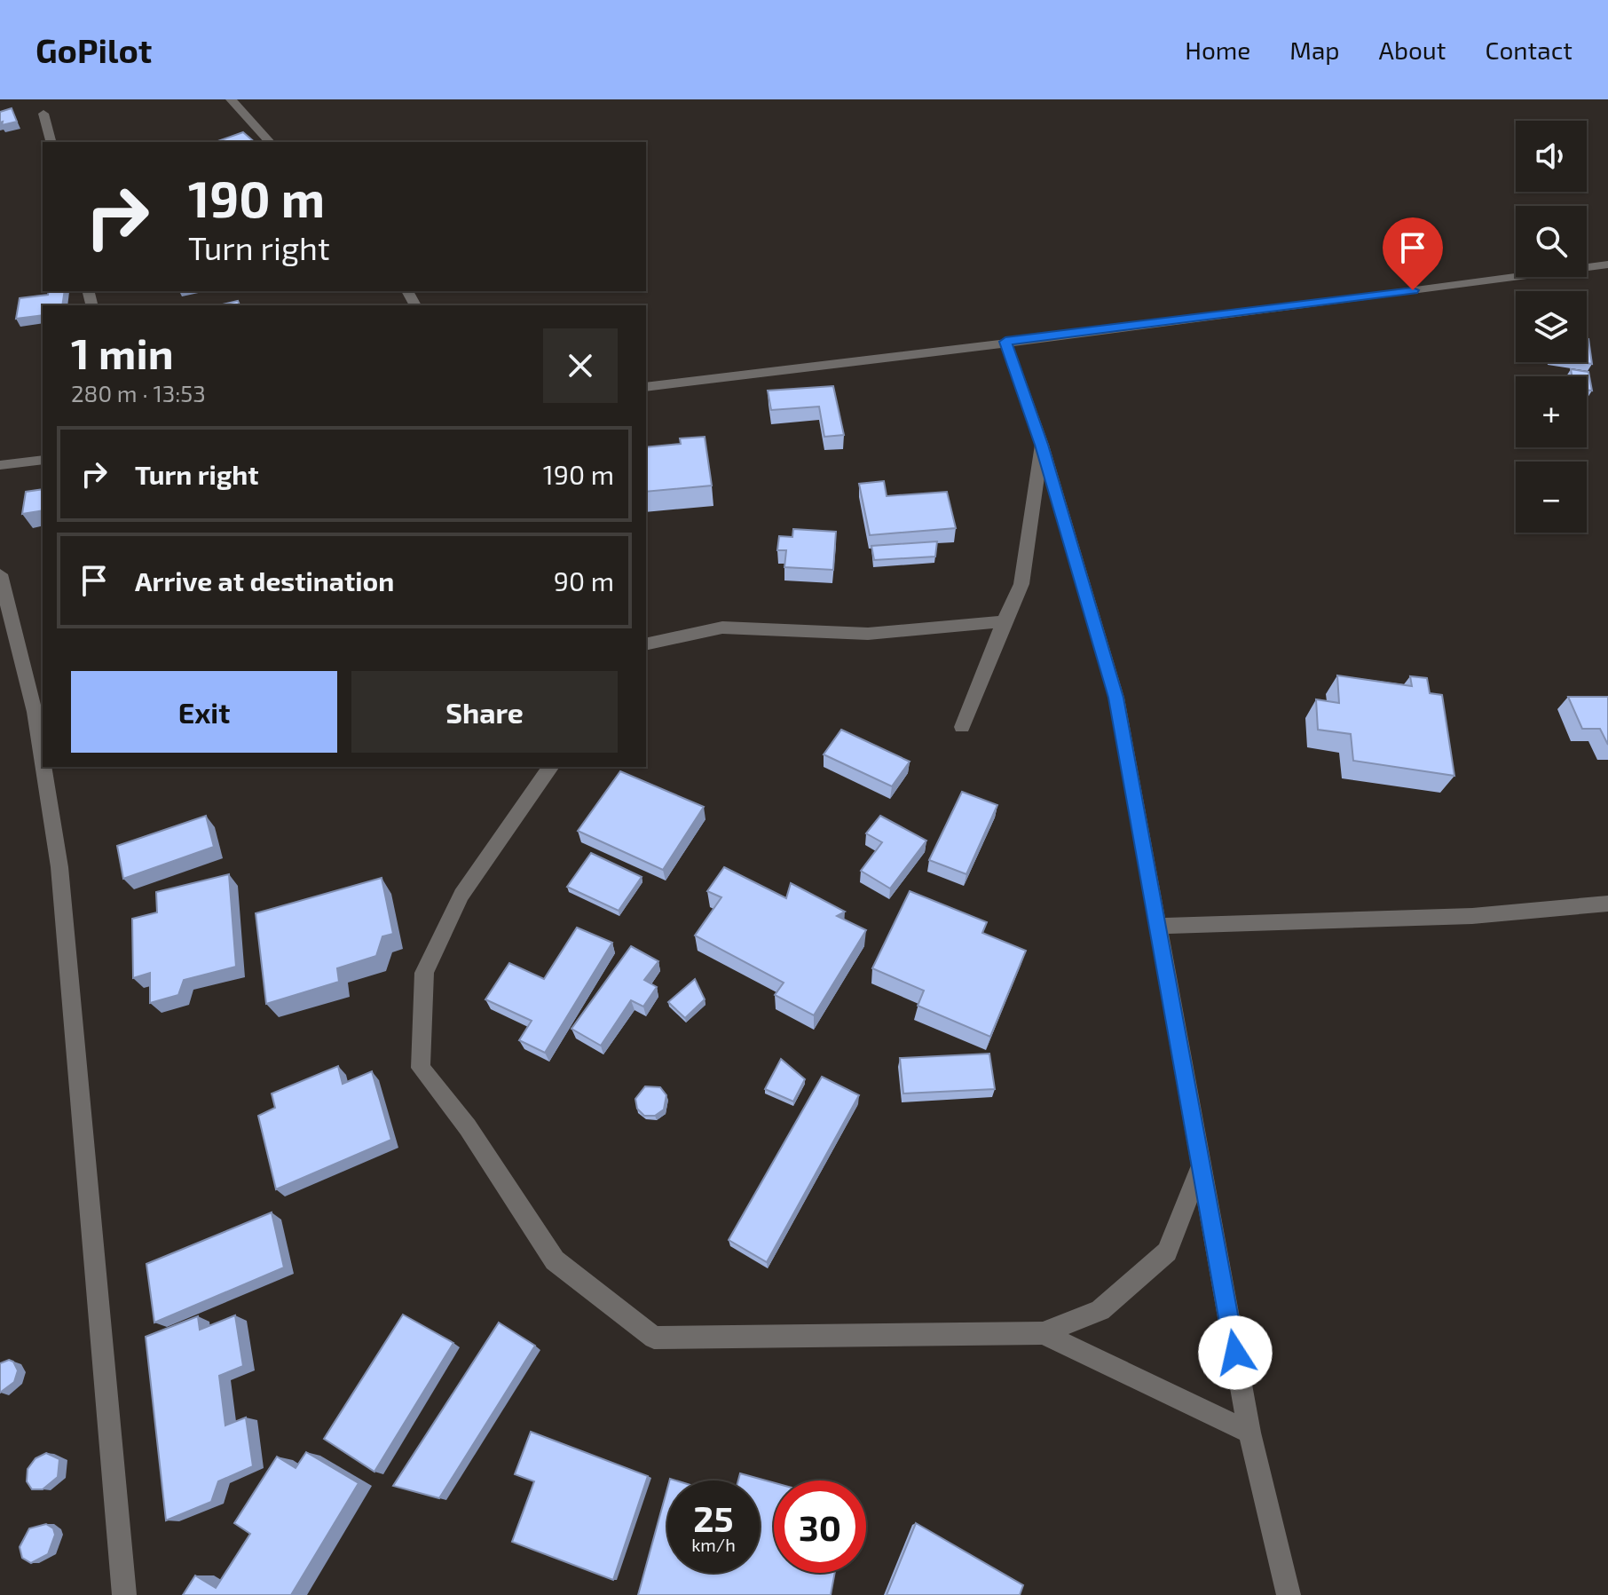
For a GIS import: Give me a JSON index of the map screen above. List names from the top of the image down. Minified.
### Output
{"page":{"header":"GoPilot","nav":["Home","Map","About","Contact"],"map_buttons":["+","−"],"turn":["190 m","Turn right"],"heading":["1 min","280 m · 13:53"],"list":[{"name":"Turn right","value":"190 m"},{"name":"Arrive at destination","value":"90 m"}],"buttons":["Exit","Share"],"speed":"25 km/h","limit":"30"}}
